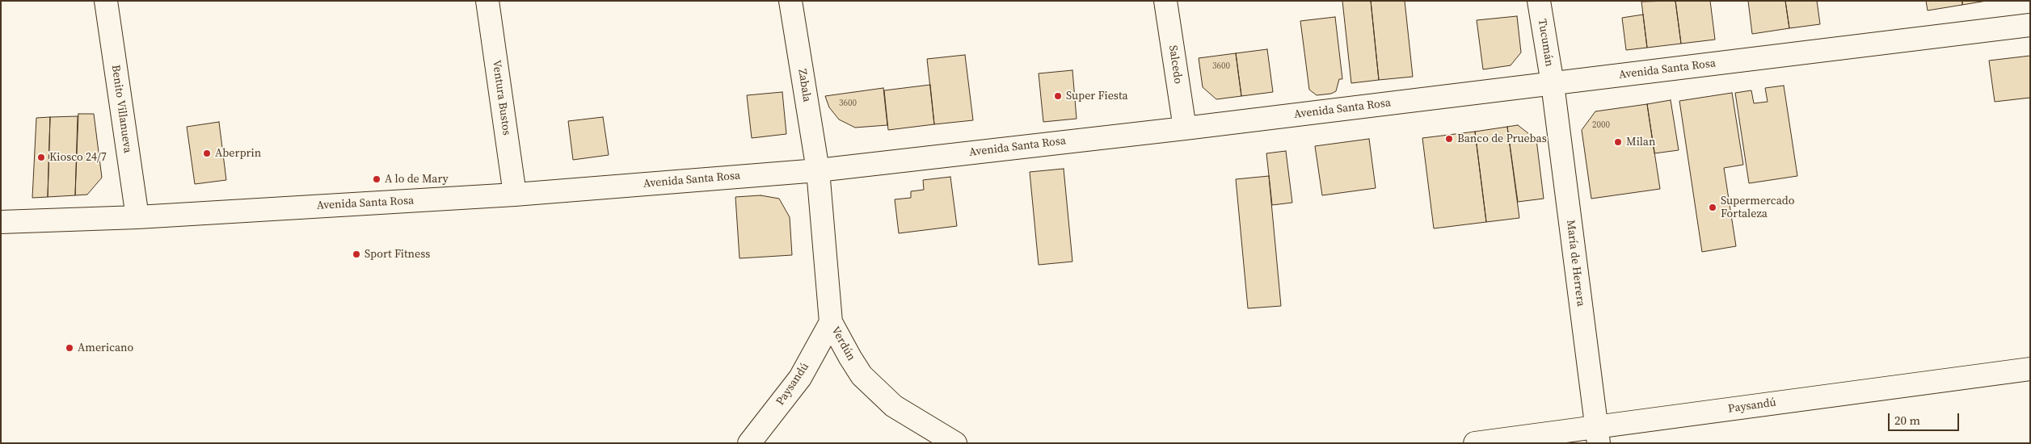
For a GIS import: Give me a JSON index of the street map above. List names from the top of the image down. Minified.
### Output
{"streets":{"street":["Tucumán","Salcedo","Avenida Santa Rosa","Zabala","Ventura Bustos","Benito Villanueva","María de Herrera","Verdún","Paysandú"]},"crossings":[["Tucumán","Avenida Santa Rosa"],["Tucumán","María de Herrera"],["Salcedo","Avenida Santa Rosa"],["Avenida Santa Rosa","Zabala"],["Avenida Santa Rosa","Ventura Bustos"],["Avenida Santa Rosa","Benito Villanueva"],["Avenida Santa Rosa","María de Herrera"],["Avenida Santa Rosa","Verdún"],["Zabala","Verdún"],["María de Herrera","Paysandú"],["Verdún","Paysandú"]],"places":["Super Fiesta","Banco de Pruebas","Milan","Aberprin","Kiosco 24/7","A lo de Mary","Supermercado Fortaleza","Sport Fitness","Americano"],"house_numbers":["3600","3600","2000"],"scale_bar":"20 m"}
